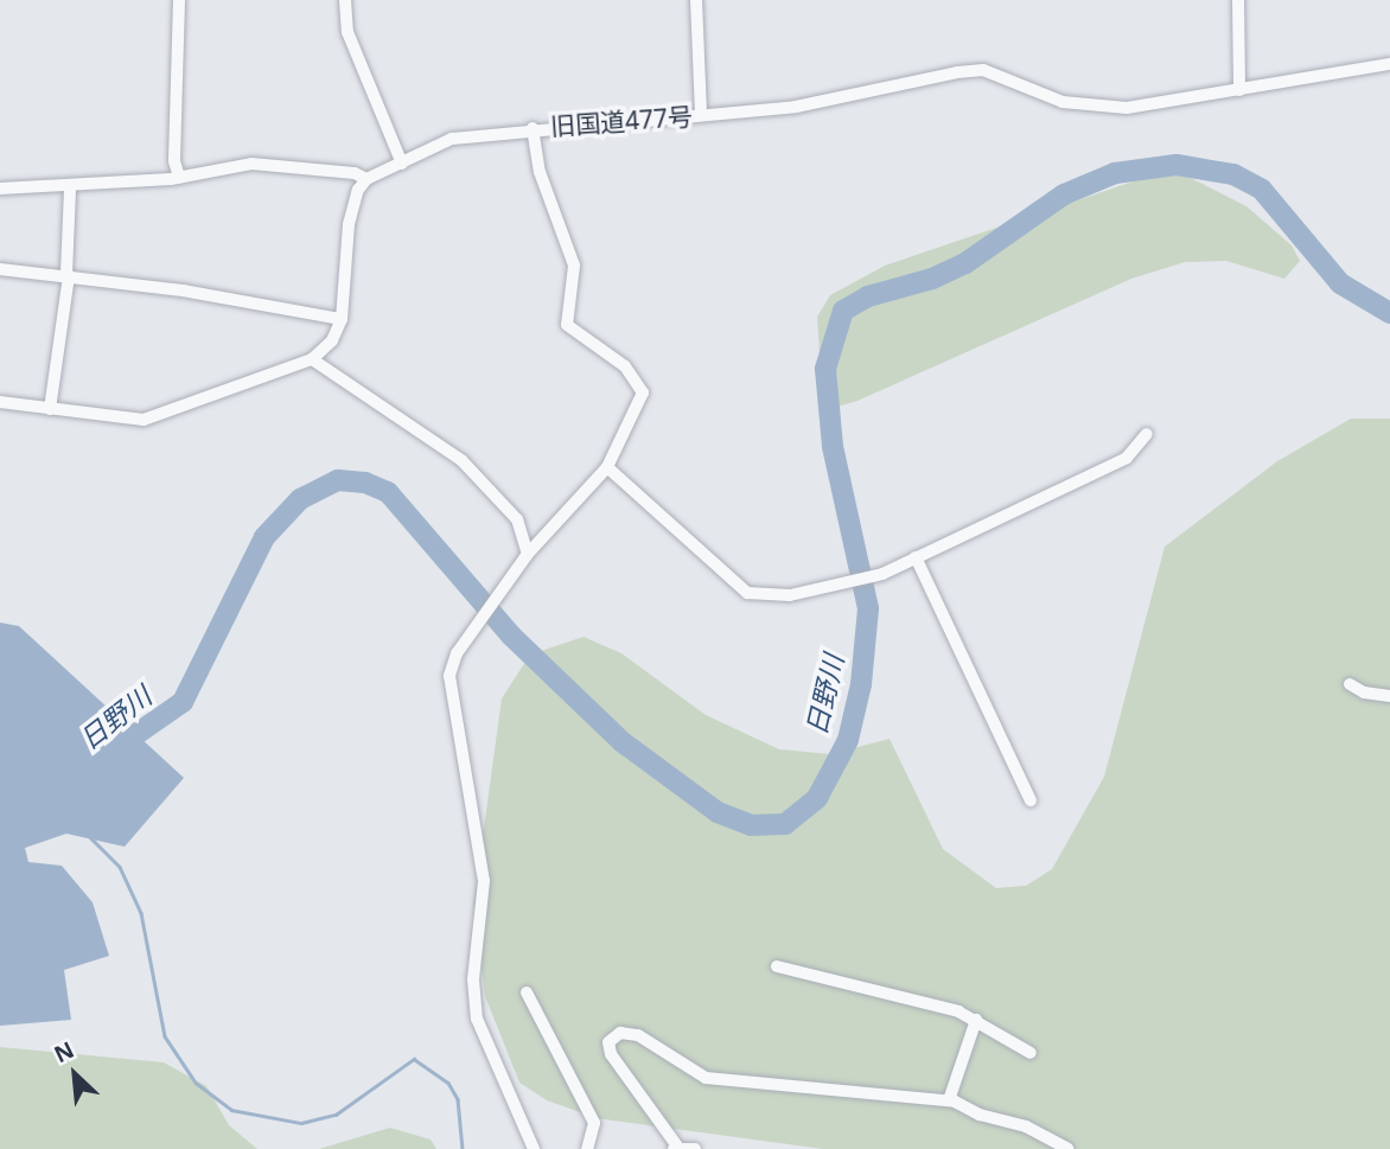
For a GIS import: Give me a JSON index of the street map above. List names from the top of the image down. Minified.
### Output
{"streets":{"street":["旧国道477号"]},"water":["日野川"],"north":"top left"}
